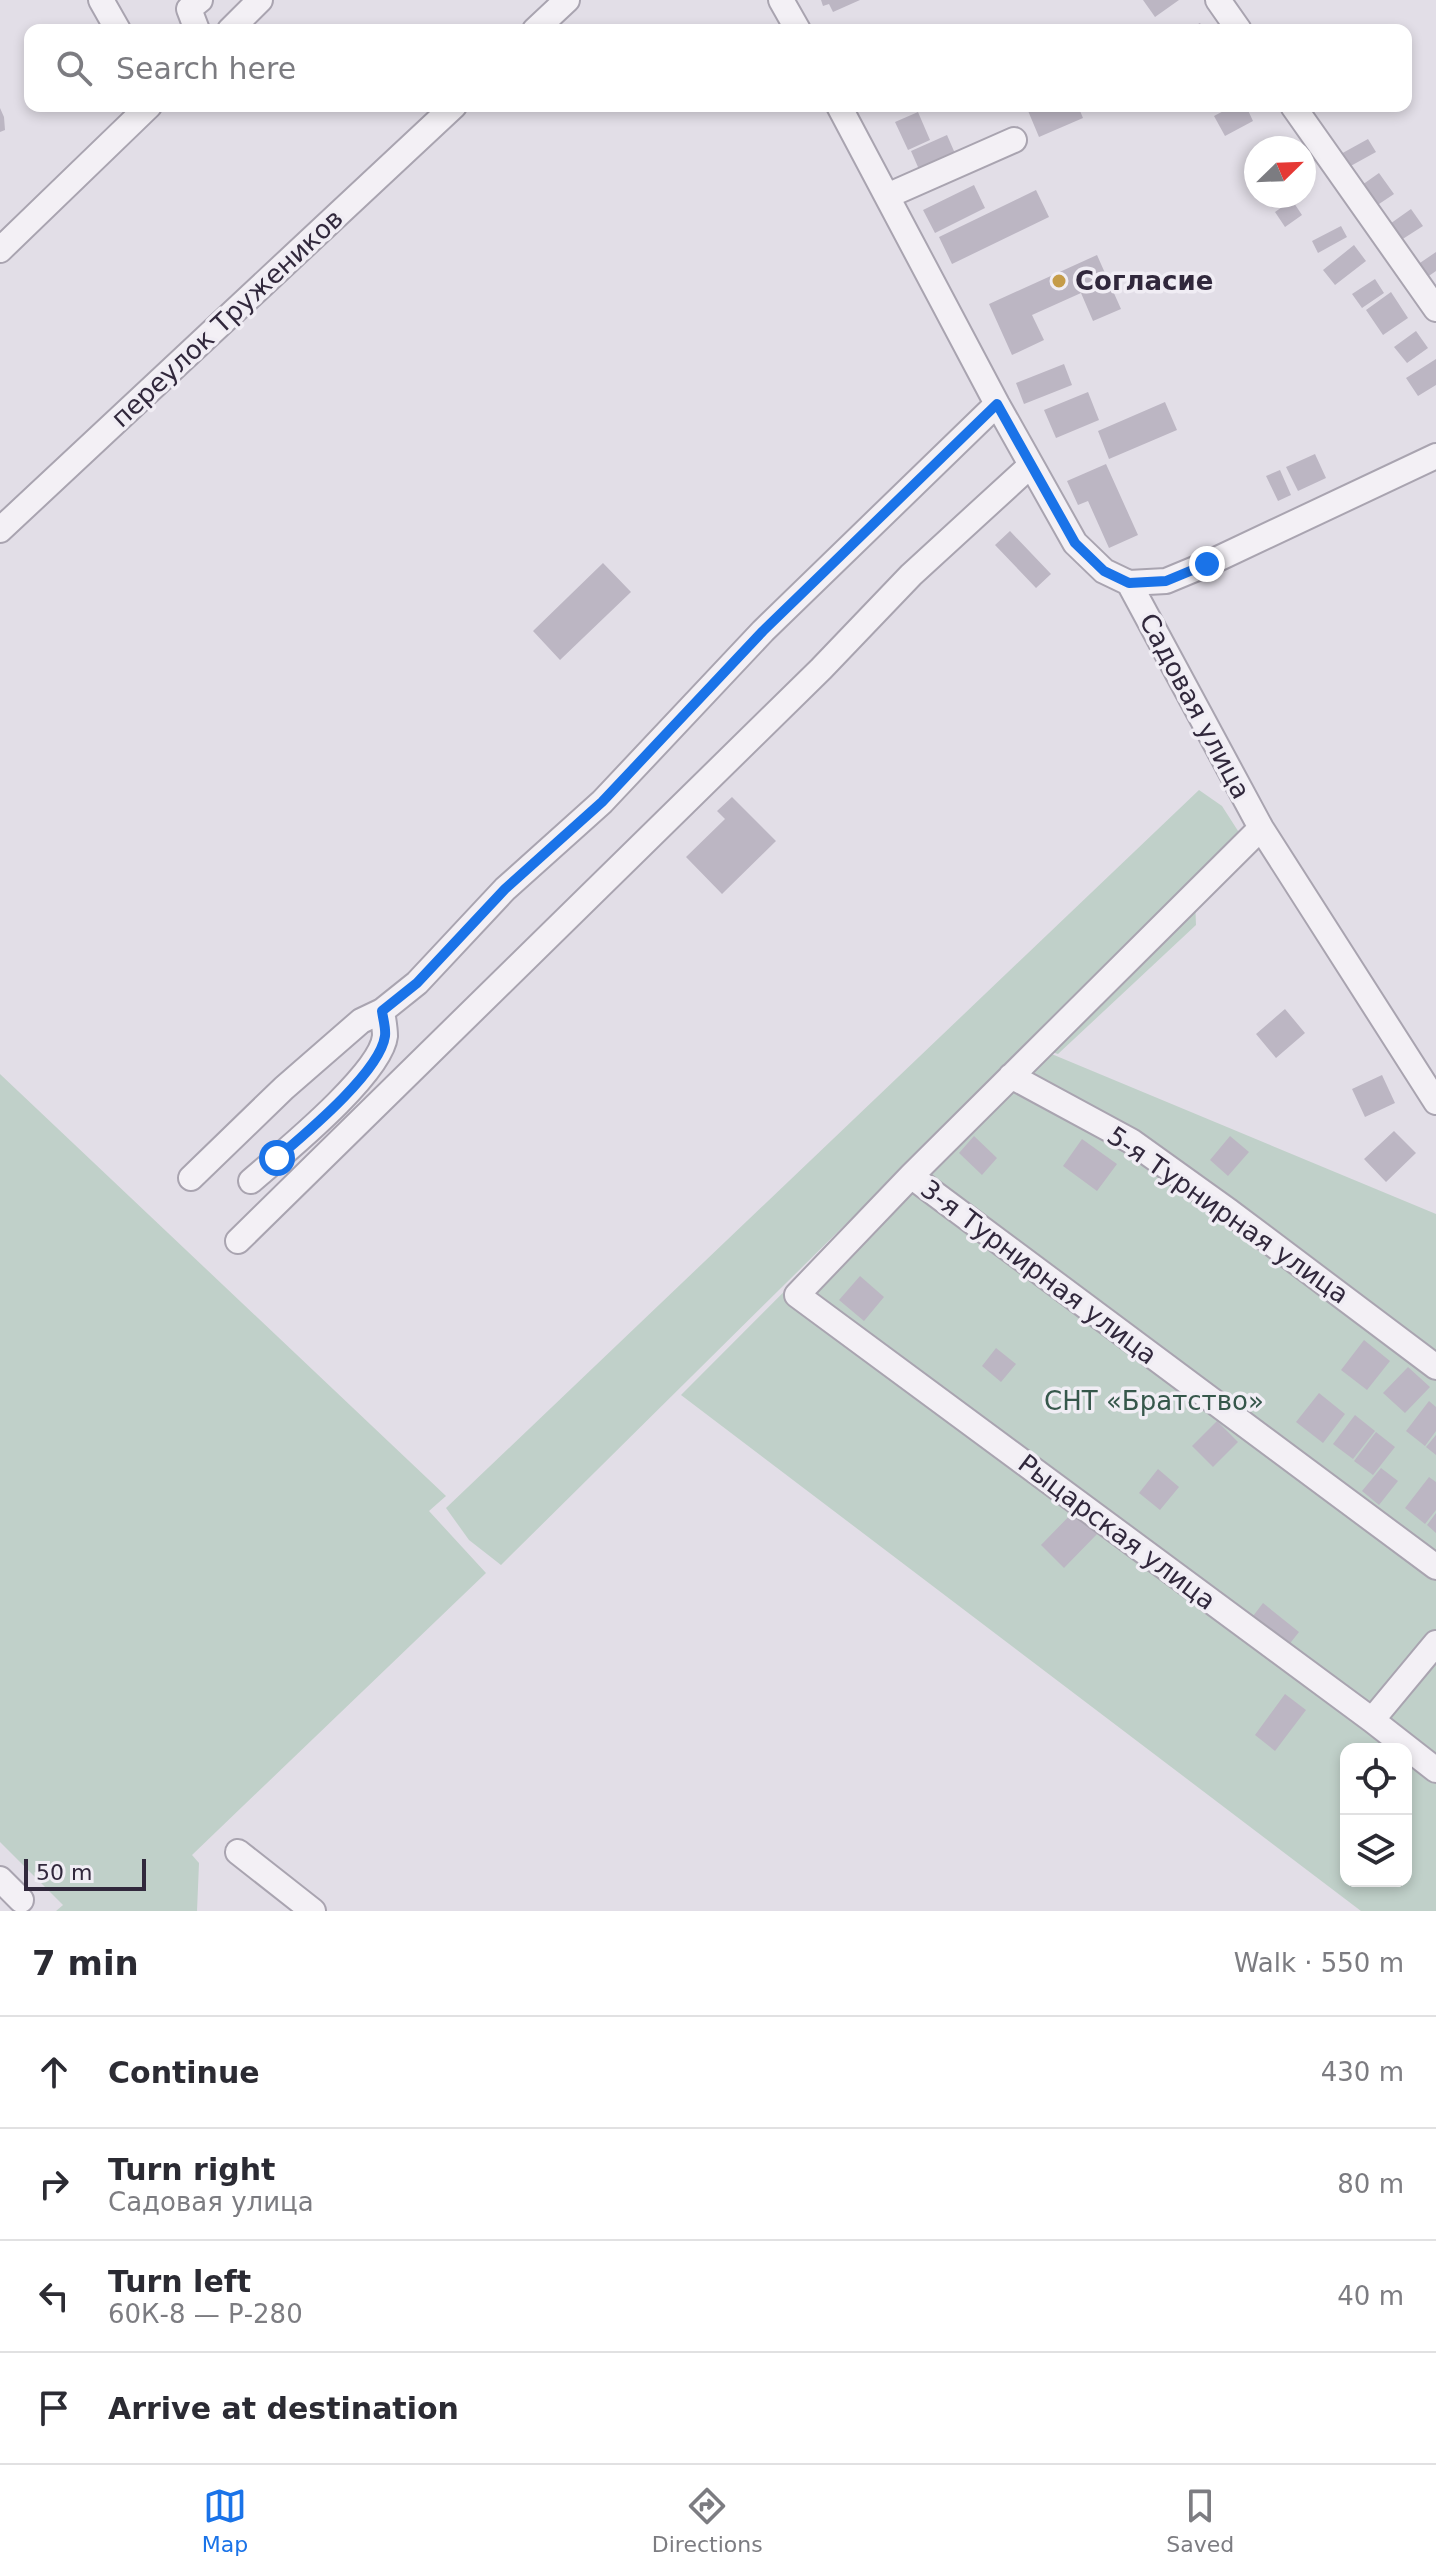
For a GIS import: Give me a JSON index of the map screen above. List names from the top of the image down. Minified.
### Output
{"streets":{"street":["переулок Тружеников","Садовая улица","5-я Турнирная улица","3-я Турнирная улица","Рыцарская улица"]},"crossings":[["3-я Турнирная улица","Рыцарская улица"]],"parks":["СНТ «Братство»"],"places":["Согласие"],"scale_bar":"50 m","north":"top right","page":{"search":"Search here","scale":"50 m","heading":["7 min","Walk · 550 m"],"list":[["Continue","430 m"],["Turn right","Садовая улица","80 m"],["Turn left","60К-8 — Р-280","40 m"],"Arrive at destination"],"nav":["Map","Directions","Saved"]}}
